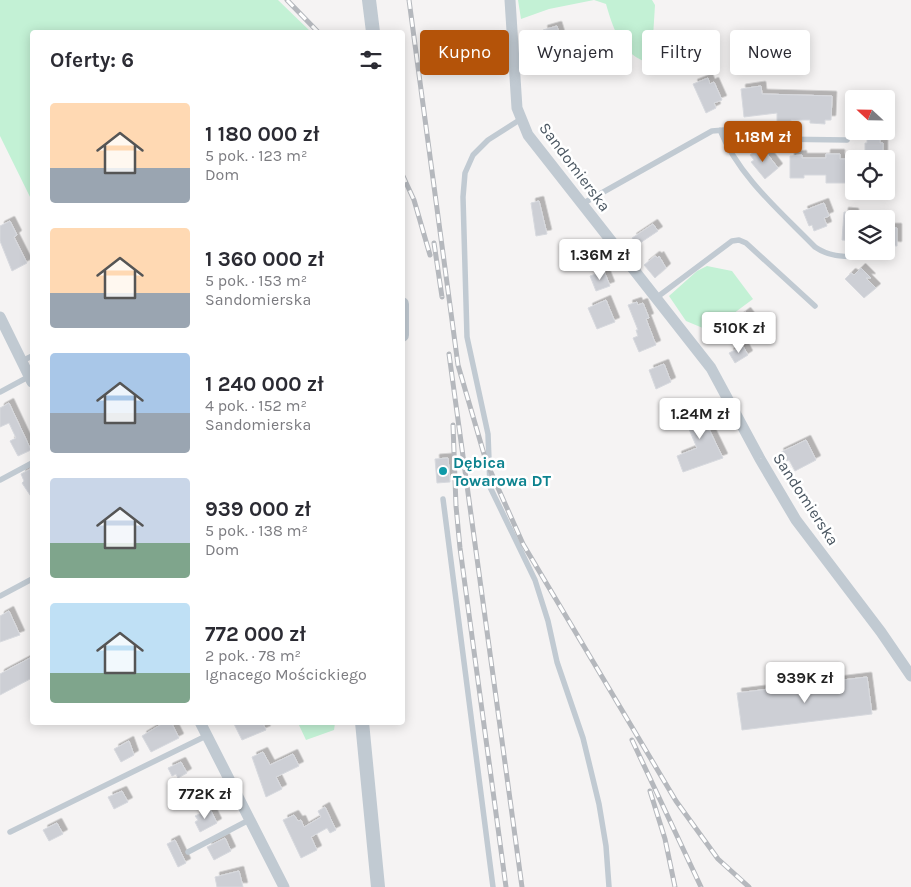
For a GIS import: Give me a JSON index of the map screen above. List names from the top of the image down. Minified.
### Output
{"streets":{"street":["Sandomierska"]},"places":["Dębica Towarowa DT"],"north":"left","page":{"chip":["Kupno","Wynajem","Filtry","Nowe"],"heading":"Oferty: 6","list":[{"name":"1 180 000 zł","note":"5 pok. · 123 m² · Dom"},{"name":"1 360 000 zł","note":"5 pok. · 153 m² · Sandomierska"},{"name":"1 240 000 zł","note":"4 pok. · 152 m² · Sandomierska"},{"name":"939 000 zł","note":"5 pok. · 138 m² · Dom"},{"name":"772 000 zł","note":"2 pok. · 78 m² · Ignacego Mościckiego"}],"price":["1.18M zł","1.36M zł","510K zł","1.24M zł","939K zł","772K zł"]}}
